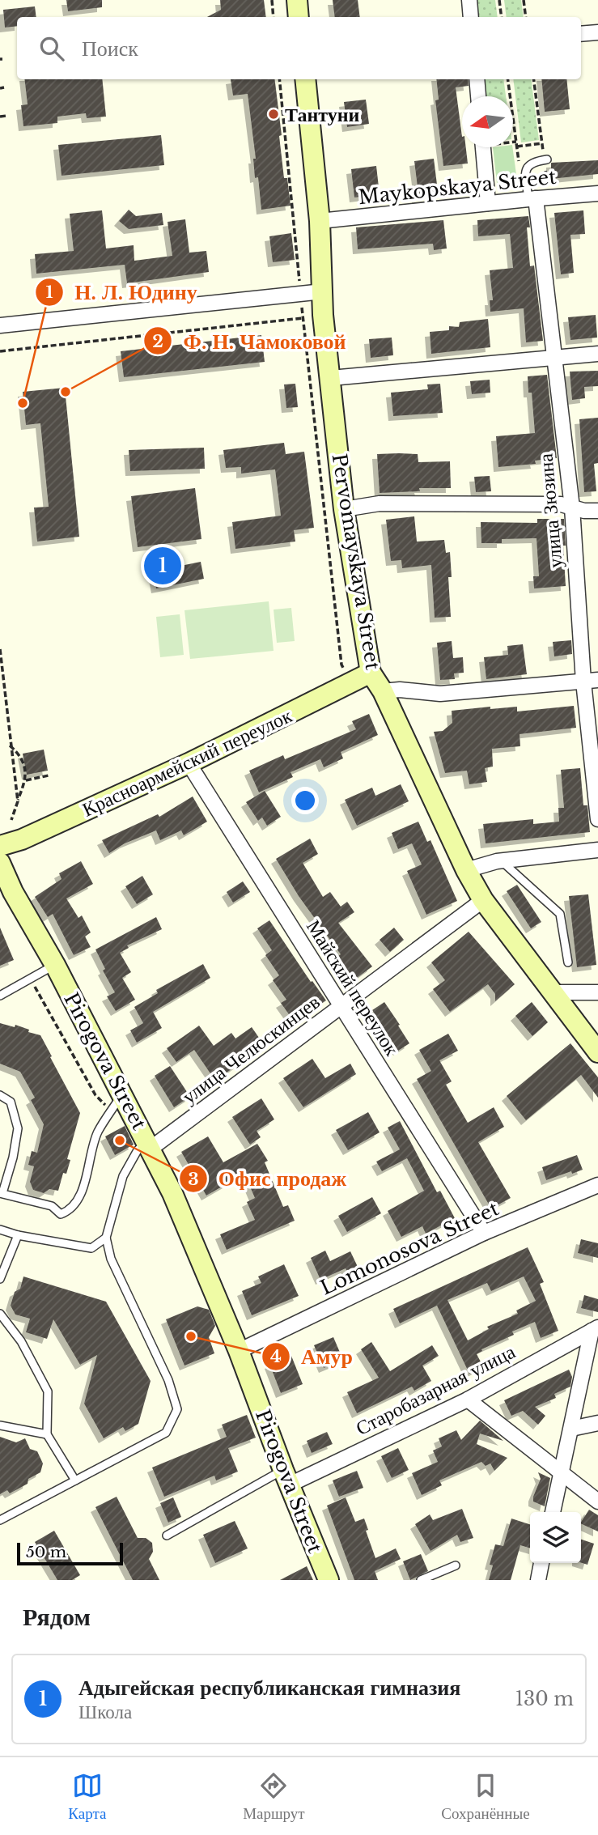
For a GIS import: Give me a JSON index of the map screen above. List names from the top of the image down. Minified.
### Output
{"streets":{"street":["Maykopskaya Street","улица Зюзина","Pervomayskaya Street","Красноармейский переулок","Майский переулок","улица Челюскинцев","Pirogova Street","Lomonosova Street","Старобазарная улица"]},"crossings":[["Maykopskaya Street","улица Зюзина"],["Maykopskaya Street","Pervomayskaya Street"],["Pervomayskaya Street","Красноармейский переулок"],["Pervomayskaya Street","улица Челюскинцев"],["Красноармейский переулок","Майский переулок"],["Майский переулок","улица Челюскинцев"],["Майский переулок","Lomonosova Street"],["улица Челюскинцев","Pirogova Street"],["Pirogova Street","Lomonosova Street"],["Pirogova Street","Старобазарная улица"]],"places":["Тантуни","Ф. Н. Чамоковой","Н. Л. Юдину","Офис продаж","Амур"],"scale_bar":"50 m","north":"left","page":{"search":"Поиск","pins":"1","scale":"50 m","heading":"Рядом","list":[{"mark":"1","name":"Адыгейская республиканская гимназия","note":"Школа","value":"130 m"}],"nav":["Карта","Маршрут","Сохранённые"]}}
